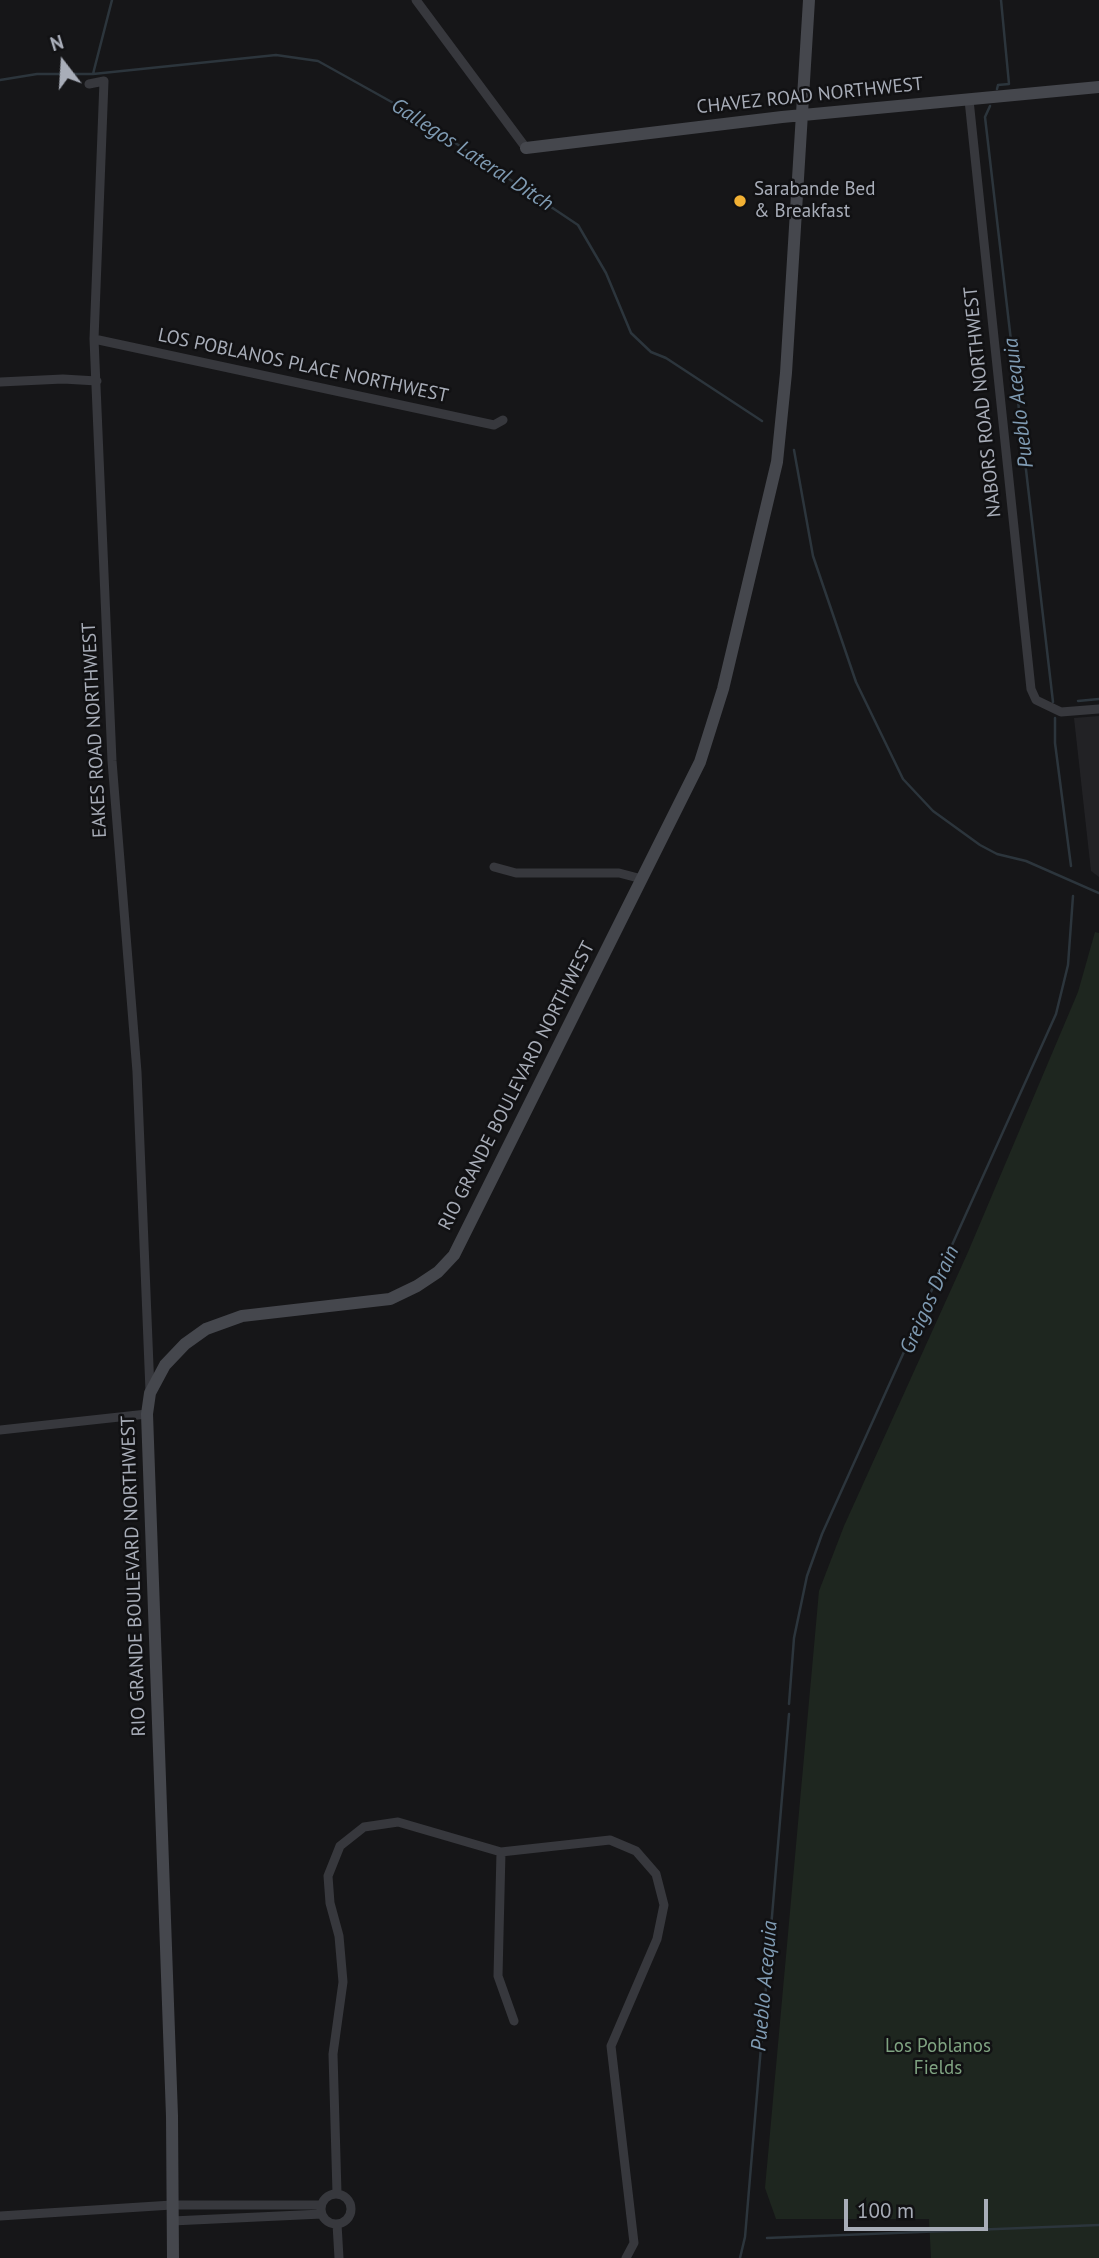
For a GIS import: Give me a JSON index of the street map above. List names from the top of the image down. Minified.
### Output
{"streets":{"street":["CHAVEZ ROAD NORTHWEST","LOS POBLANOS PLACE NORTHWEST","NABORS ROAD NORTHWEST","EAKES ROAD NORTHWEST","RIO GRANDE BOULEVARD NORTHWEST"]},"crossings":[["CHAVEZ ROAD NORTHWEST","NABORS ROAD NORTHWEST"],["CHAVEZ ROAD NORTHWEST","RIO GRANDE BOULEVARD NORTHWEST"],["LOS POBLANOS PLACE NORTHWEST","EAKES ROAD NORTHWEST"],["EAKES ROAD NORTHWEST","RIO GRANDE BOULEVARD NORTHWEST"]],"water":["Gallegos Lateral Ditch","Pueblo Acequia","Greigos Drain"],"parks":["Los Poblanos Fields"],"places":["Sarabande Bed & Breakfast"],"scale_bar":"100 m","north":"top"}
